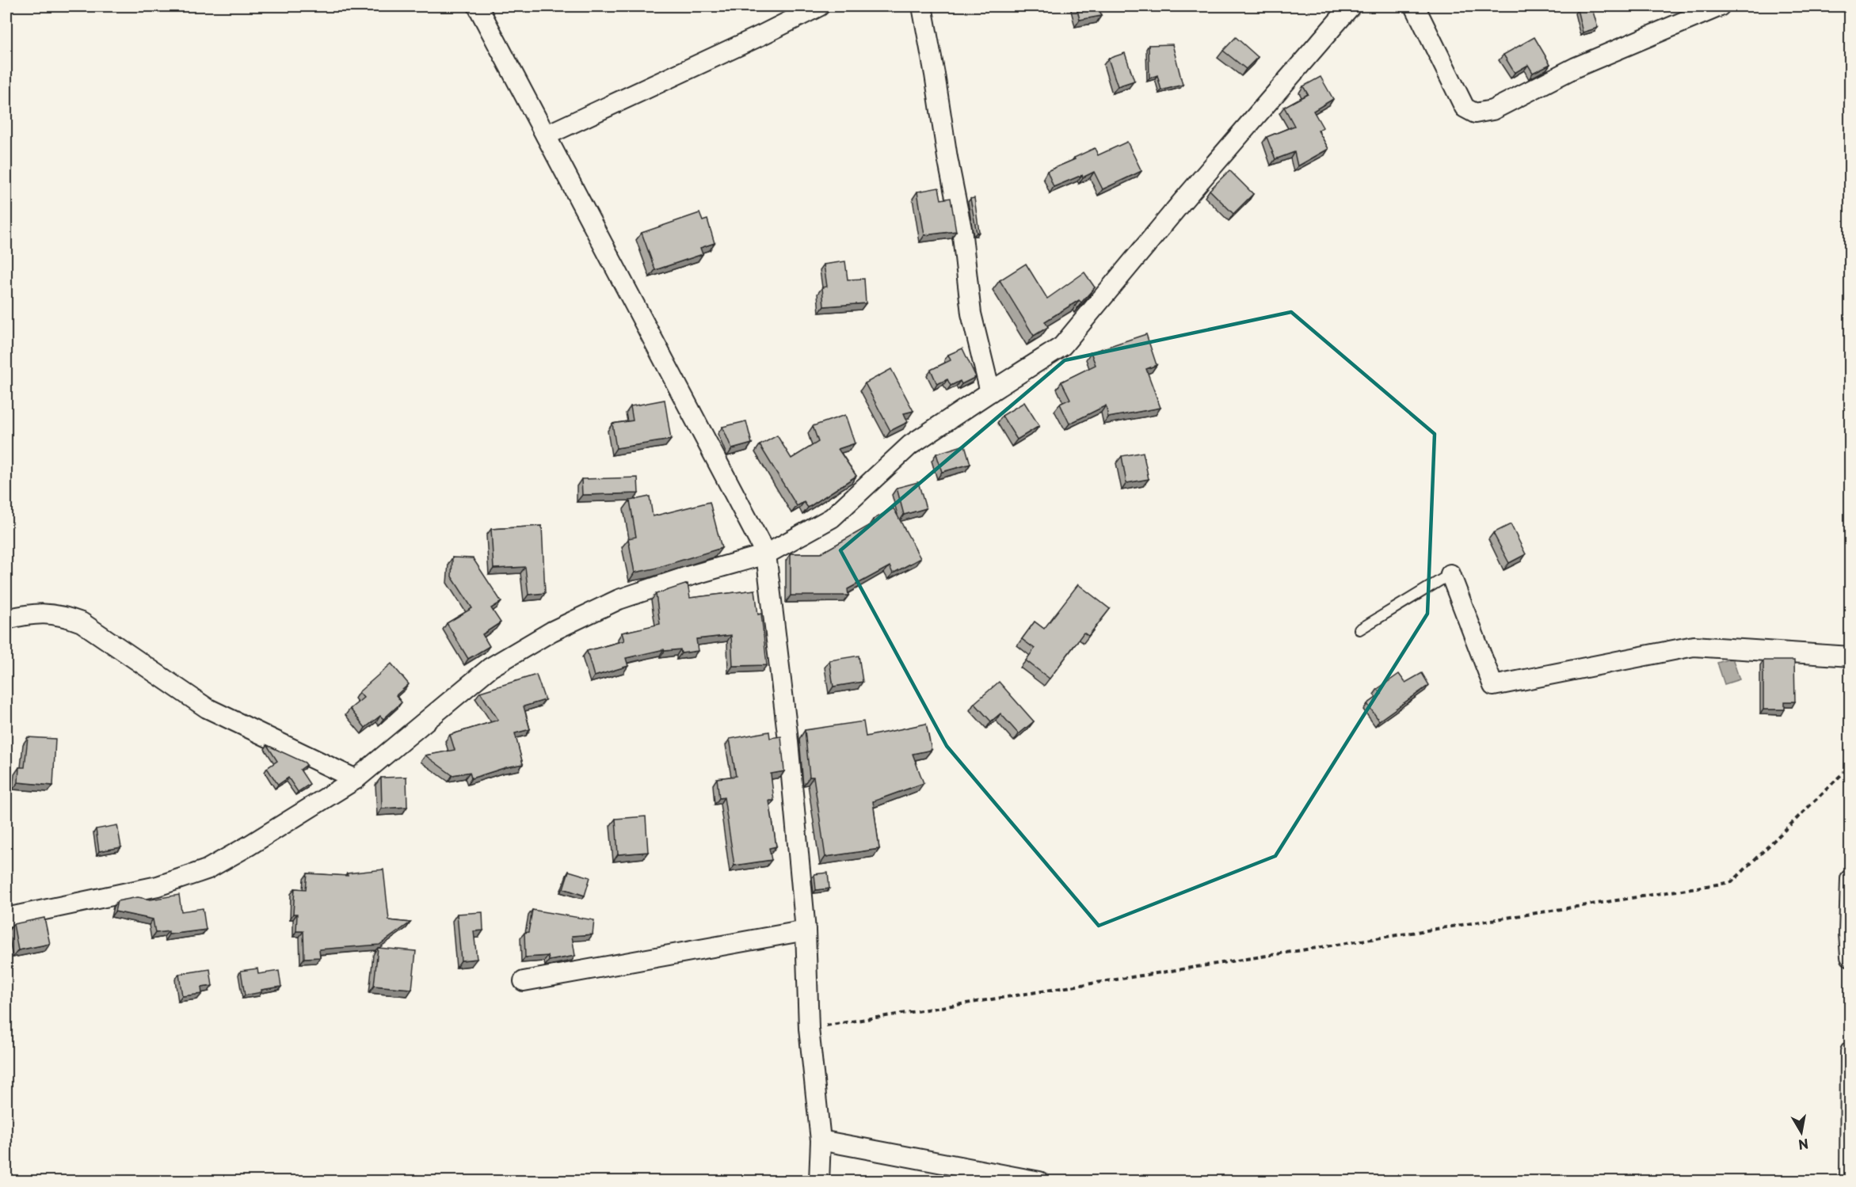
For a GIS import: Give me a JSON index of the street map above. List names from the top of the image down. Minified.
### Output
{"north":"bottom"}
